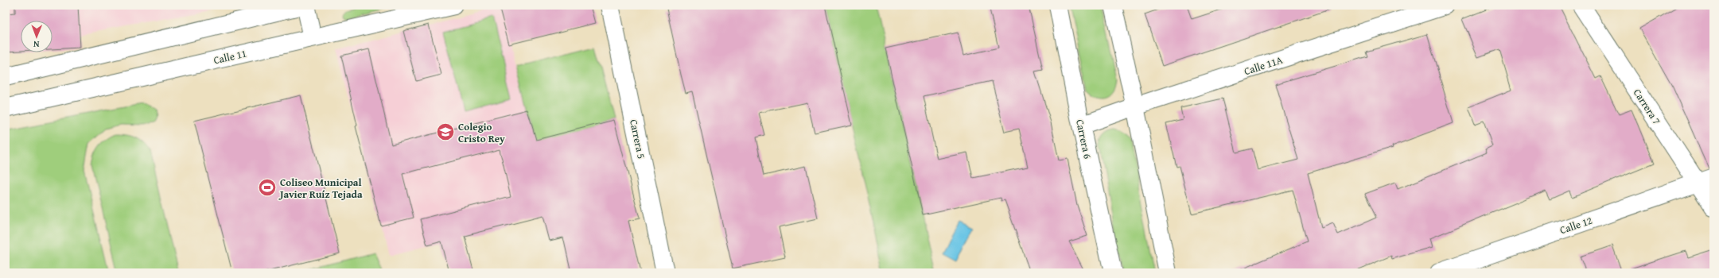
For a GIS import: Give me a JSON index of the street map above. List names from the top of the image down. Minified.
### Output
{"streets":{"street":["Calle 11","Calle 11A","Carrera 7","Carrera 5","Carrera 6","Calle 12"]},"crossings":[["Calle 11A","Carrera 6"],["Carrera 7","Calle 12"]],"places":{"school or university":["Colegio Cristo Rey"],"sports":["Coliseo Municipal Javier Ruíz Tejada"]},"north":"bottom"}
